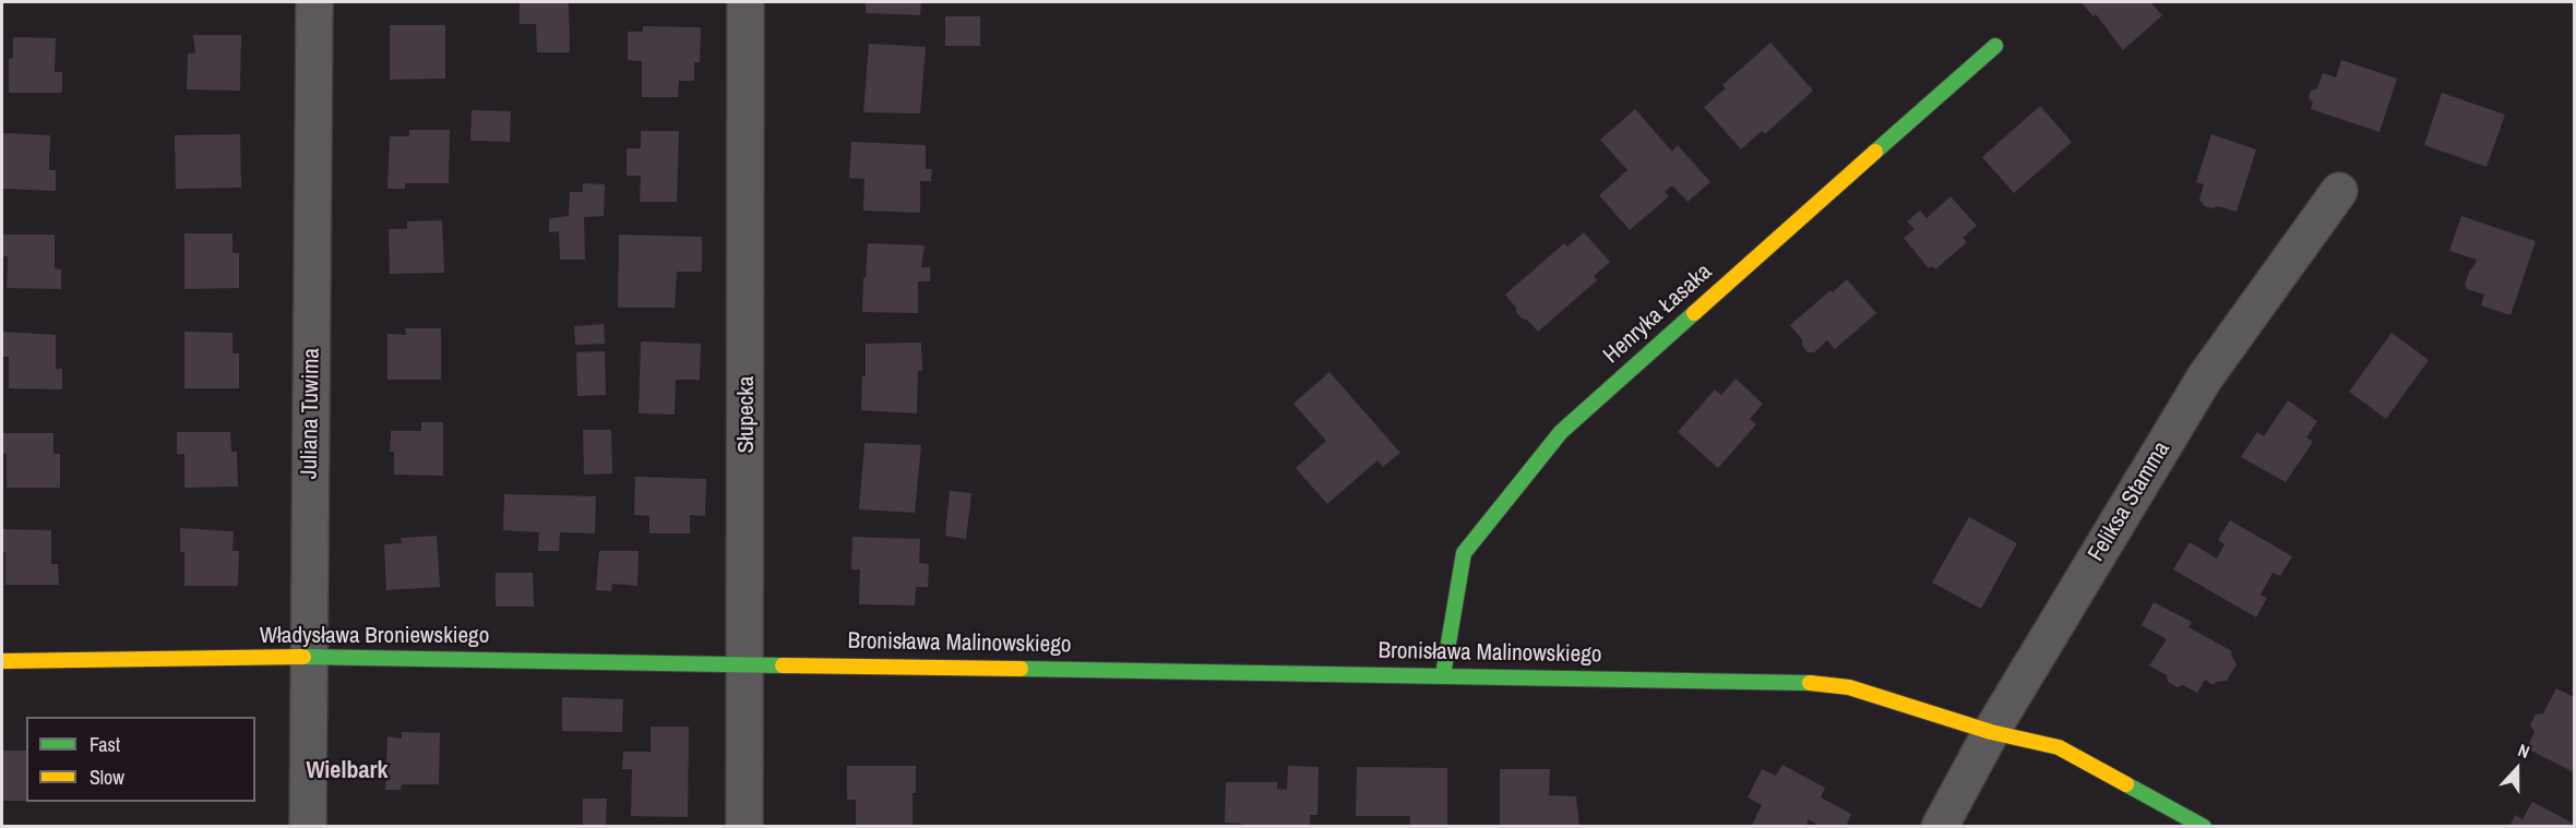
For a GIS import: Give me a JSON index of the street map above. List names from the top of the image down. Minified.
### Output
{"streets":{"street":["Henryka Łasaka","Juliana Tuwima","Słupecka","Feliksa Stamma","Władysława Broniewskiego","Bronisława Malinowskiego"]},"crossings":[["Henryka Łasaka","Bronisława Malinowskiego"],["Juliana Tuwima","Władysława Broniewskiego"],["Słupecka","Władysława Broniewskiego"],["Słupecka","Bronisława Malinowskiego"],["Feliksa Stamma","Bronisława Malinowskiego"],["Władysława Broniewskiego","Bronisława Malinowskiego"]],"districts":["Wielbark"],"legend":["Fast","Slow"],"north":"top"}
